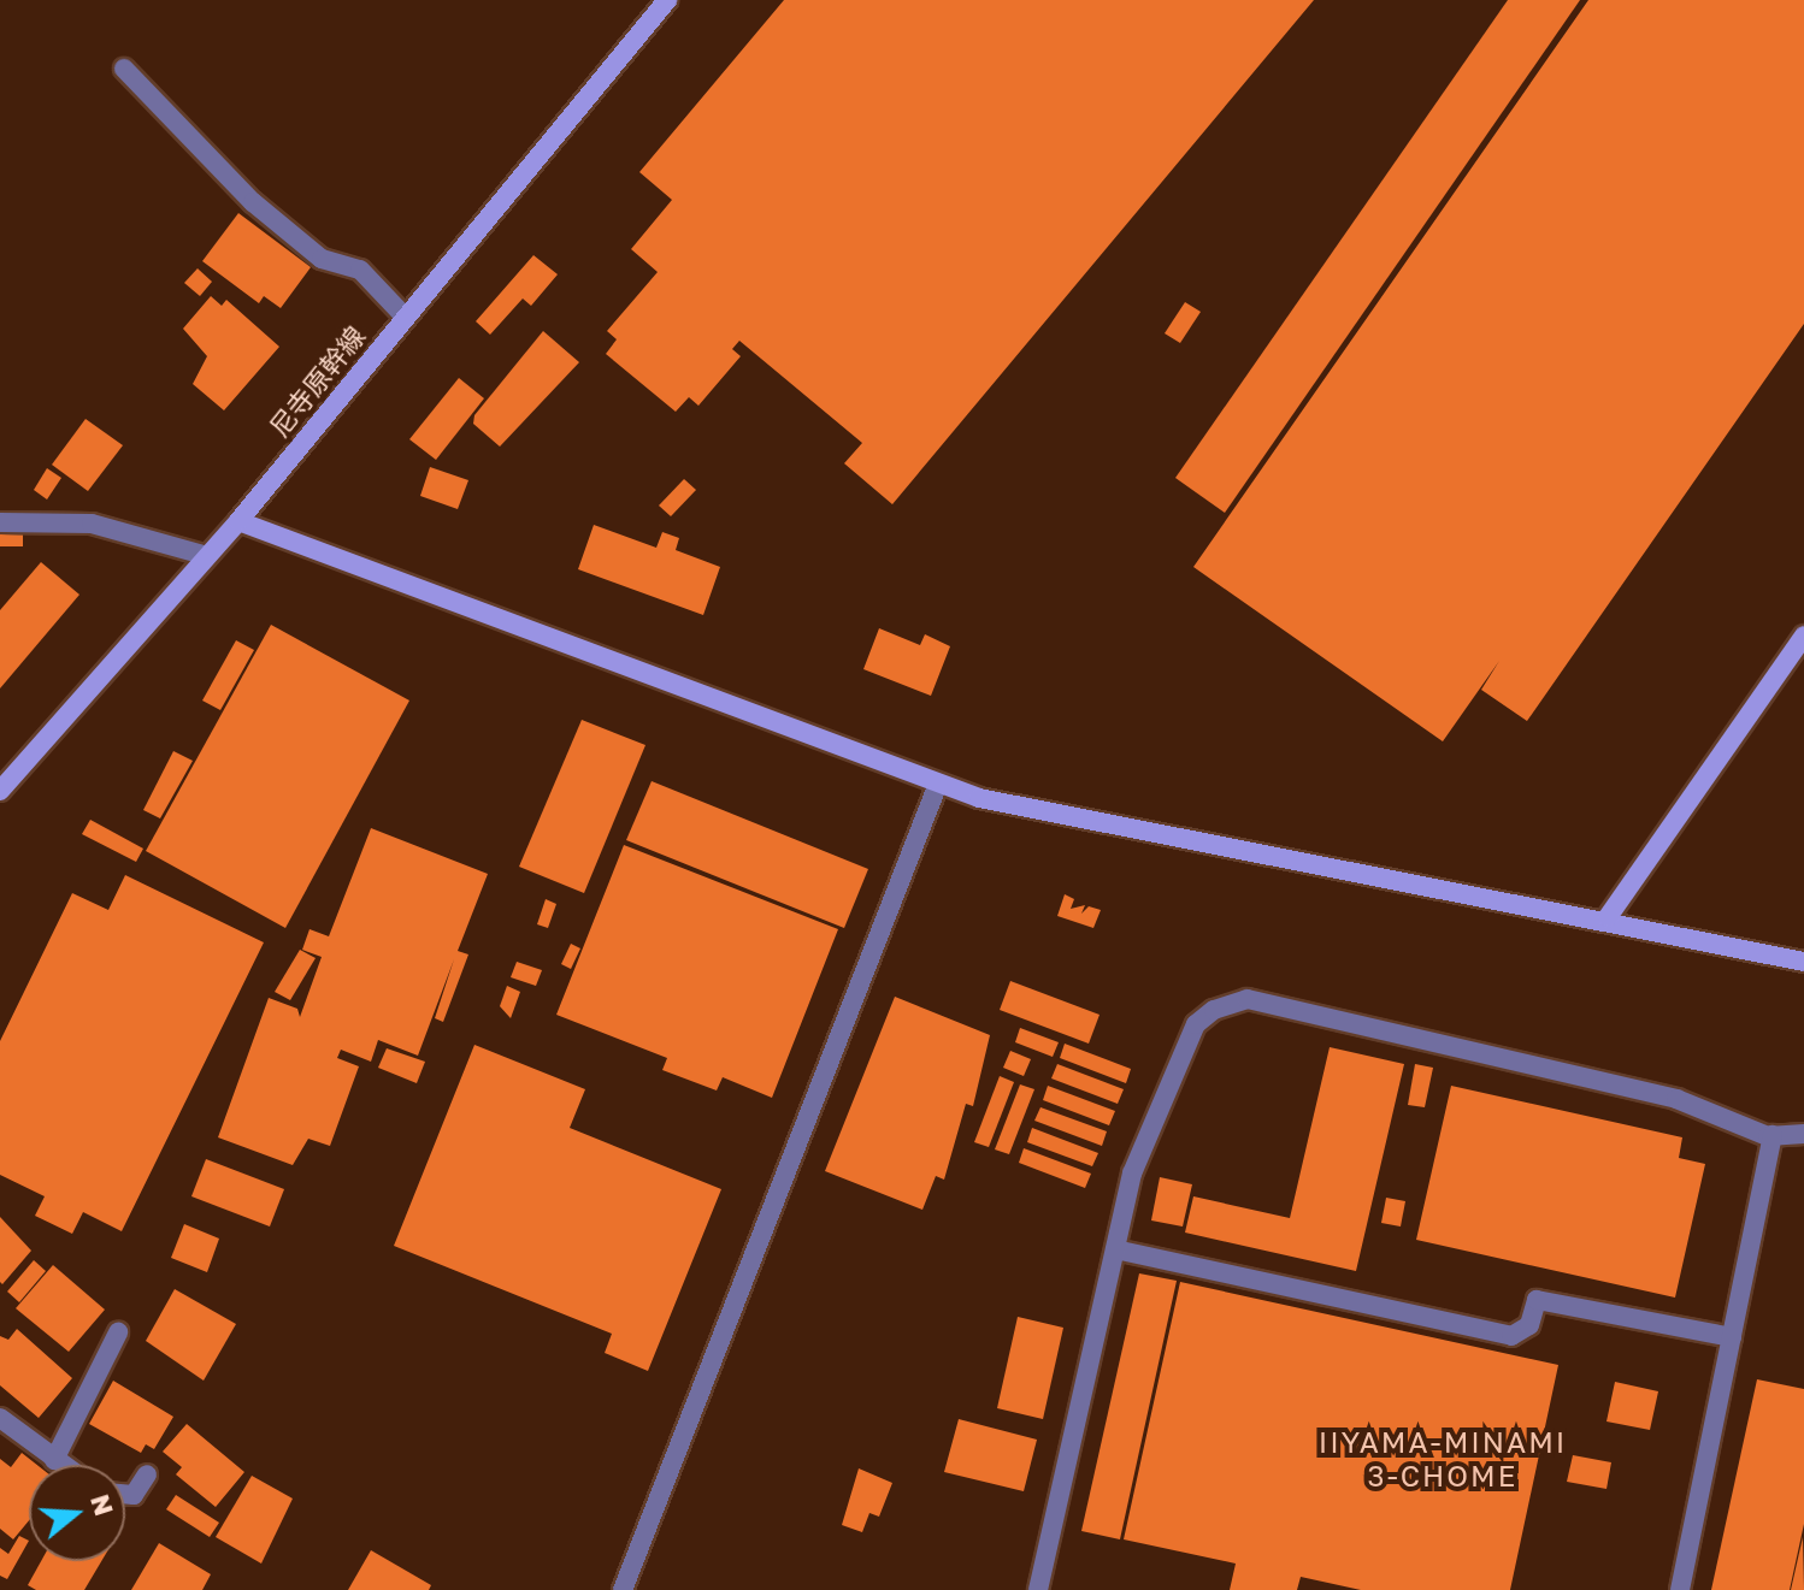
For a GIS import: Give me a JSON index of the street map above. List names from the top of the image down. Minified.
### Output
{"streets":{"street":["尼寺原幹線"]},"districts":["IIYAMA-MINAMI 3-CHOME"],"north":"right"}
